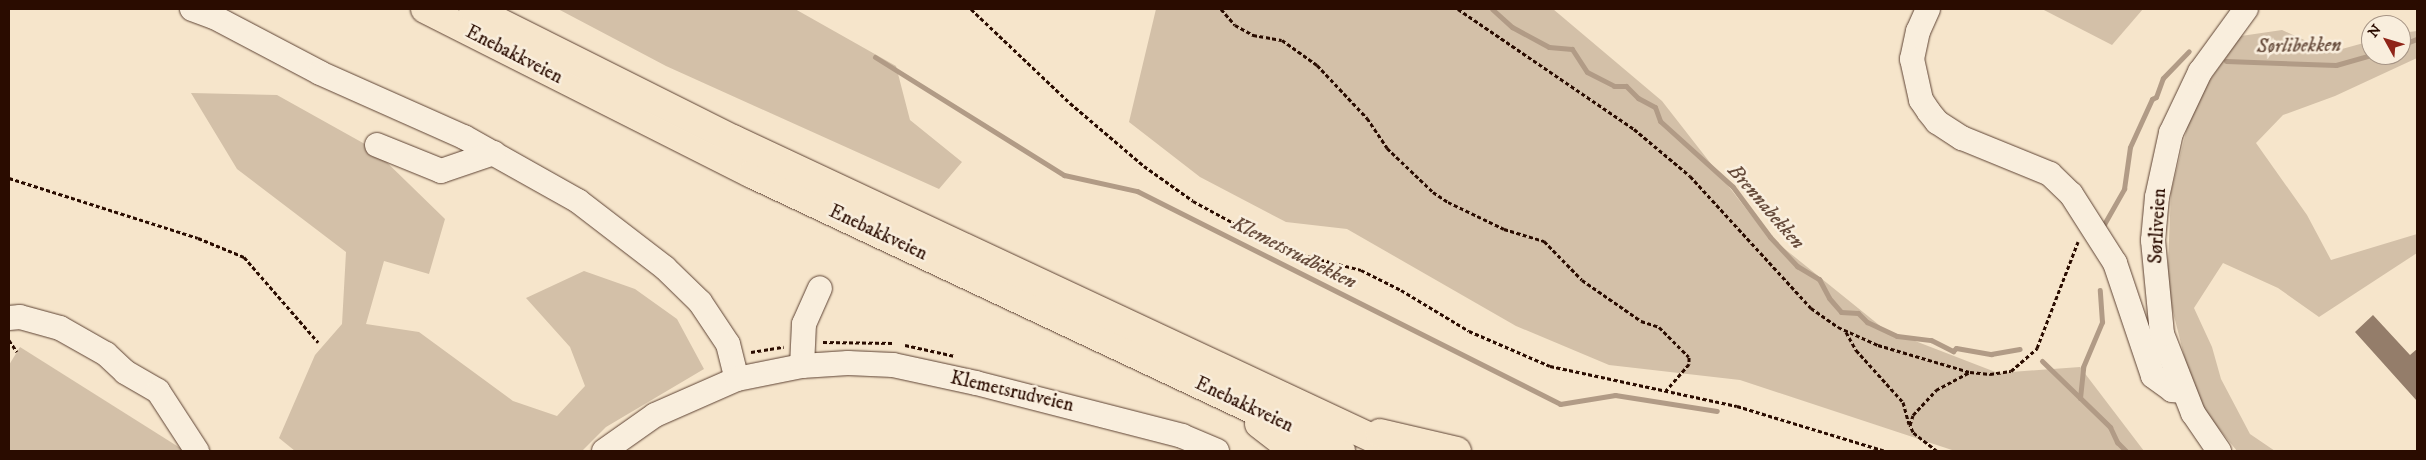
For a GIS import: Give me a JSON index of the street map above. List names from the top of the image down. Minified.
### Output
{"streets":{"highway":["Enebakkveien"],"street":["Sørliveien","Klemetsrudveien"]},"water":["Sørlibekken","Brennabekken","Klemetsrudbekken"],"north":"top left"}
